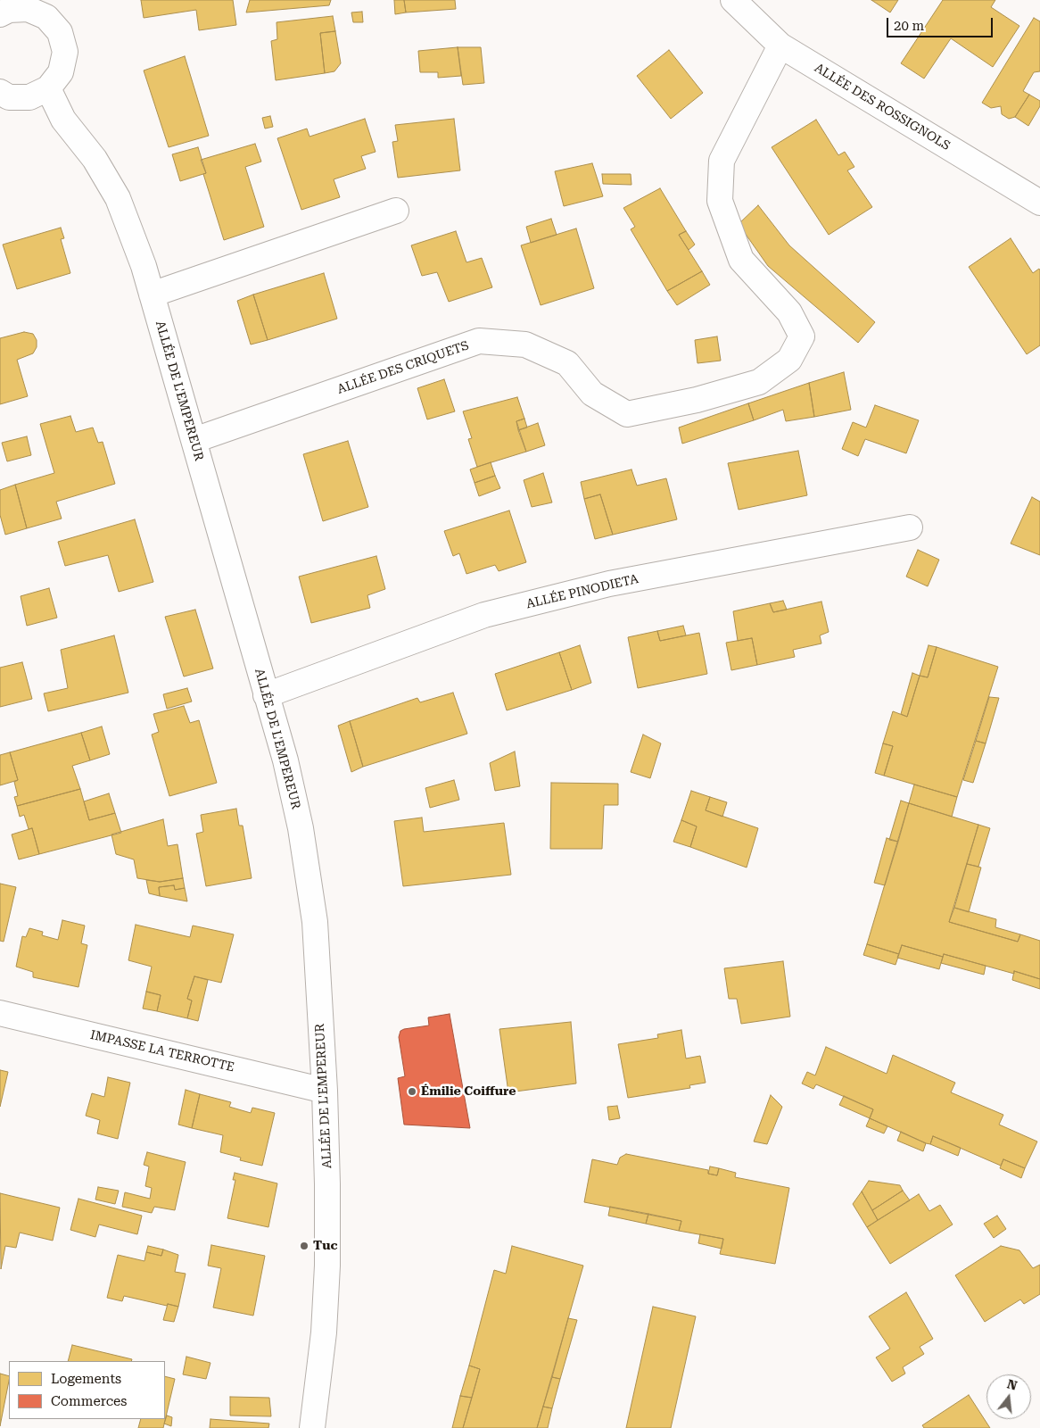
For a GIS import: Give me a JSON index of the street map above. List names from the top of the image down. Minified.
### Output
{"streets":{"street":["ALLÉE DES ROSSIGNOLS","ALLÉE DES CRIQUETS","ALLÉE DE L'EMPEREUR","ALLÉE PINODIETA","IMPASSE LA TERROTTE"]},"crossings":[["ALLÉE DES ROSSIGNOLS","ALLÉE DES CRIQUETS"],["ALLÉE DES CRIQUETS","ALLÉE DE L'EMPEREUR"],["ALLÉE DE L'EMPEREUR","ALLÉE PINODIETA"],["ALLÉE DE L'EMPEREUR","IMPASSE LA TERROTTE"]],"places":["Émilie Coiffure","Tuc"],"legend":["Logements","Commerces"],"scale_bar":"20 m","north":"top"}
